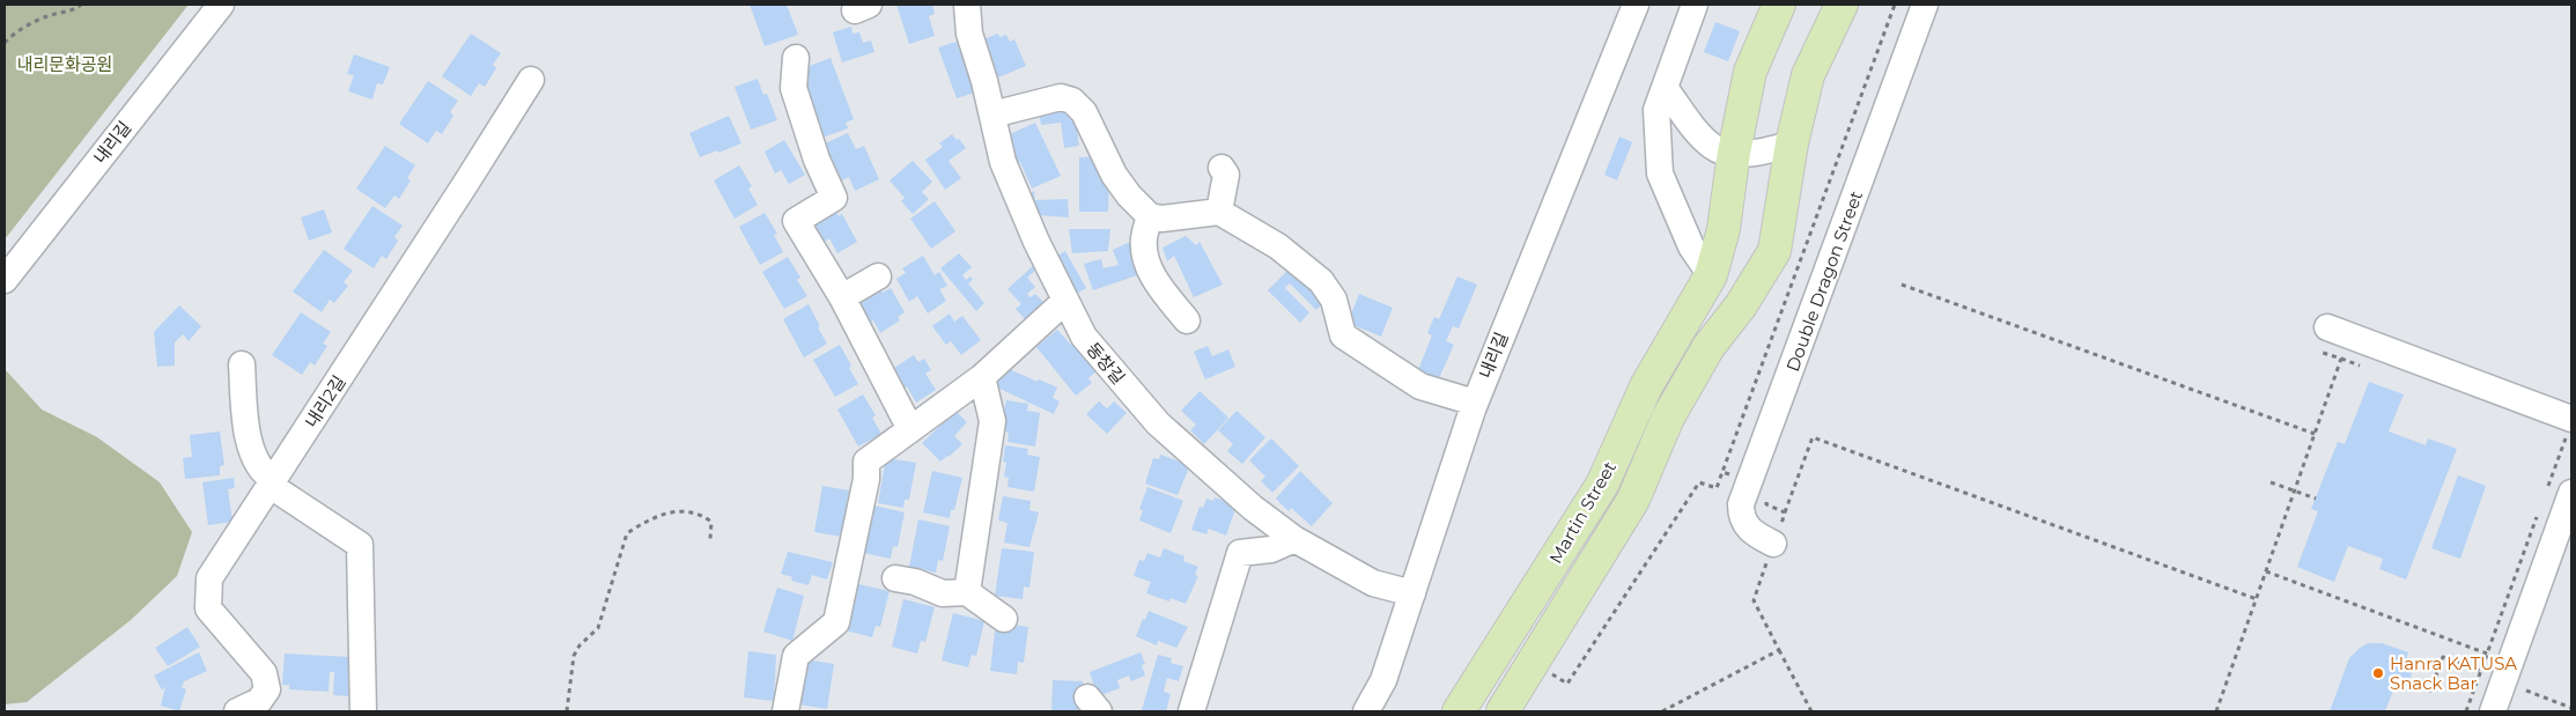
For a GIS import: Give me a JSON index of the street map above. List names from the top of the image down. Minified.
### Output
{"streets":{"main road":["Martin Street"],"street":["내리길","Double Dragon Street","동창길","내리2길"]},"crossings":[["내리길","동창길"]],"parks":["내리문화공원"],"places":["Hanra KATUSA Snack Bar"]}
